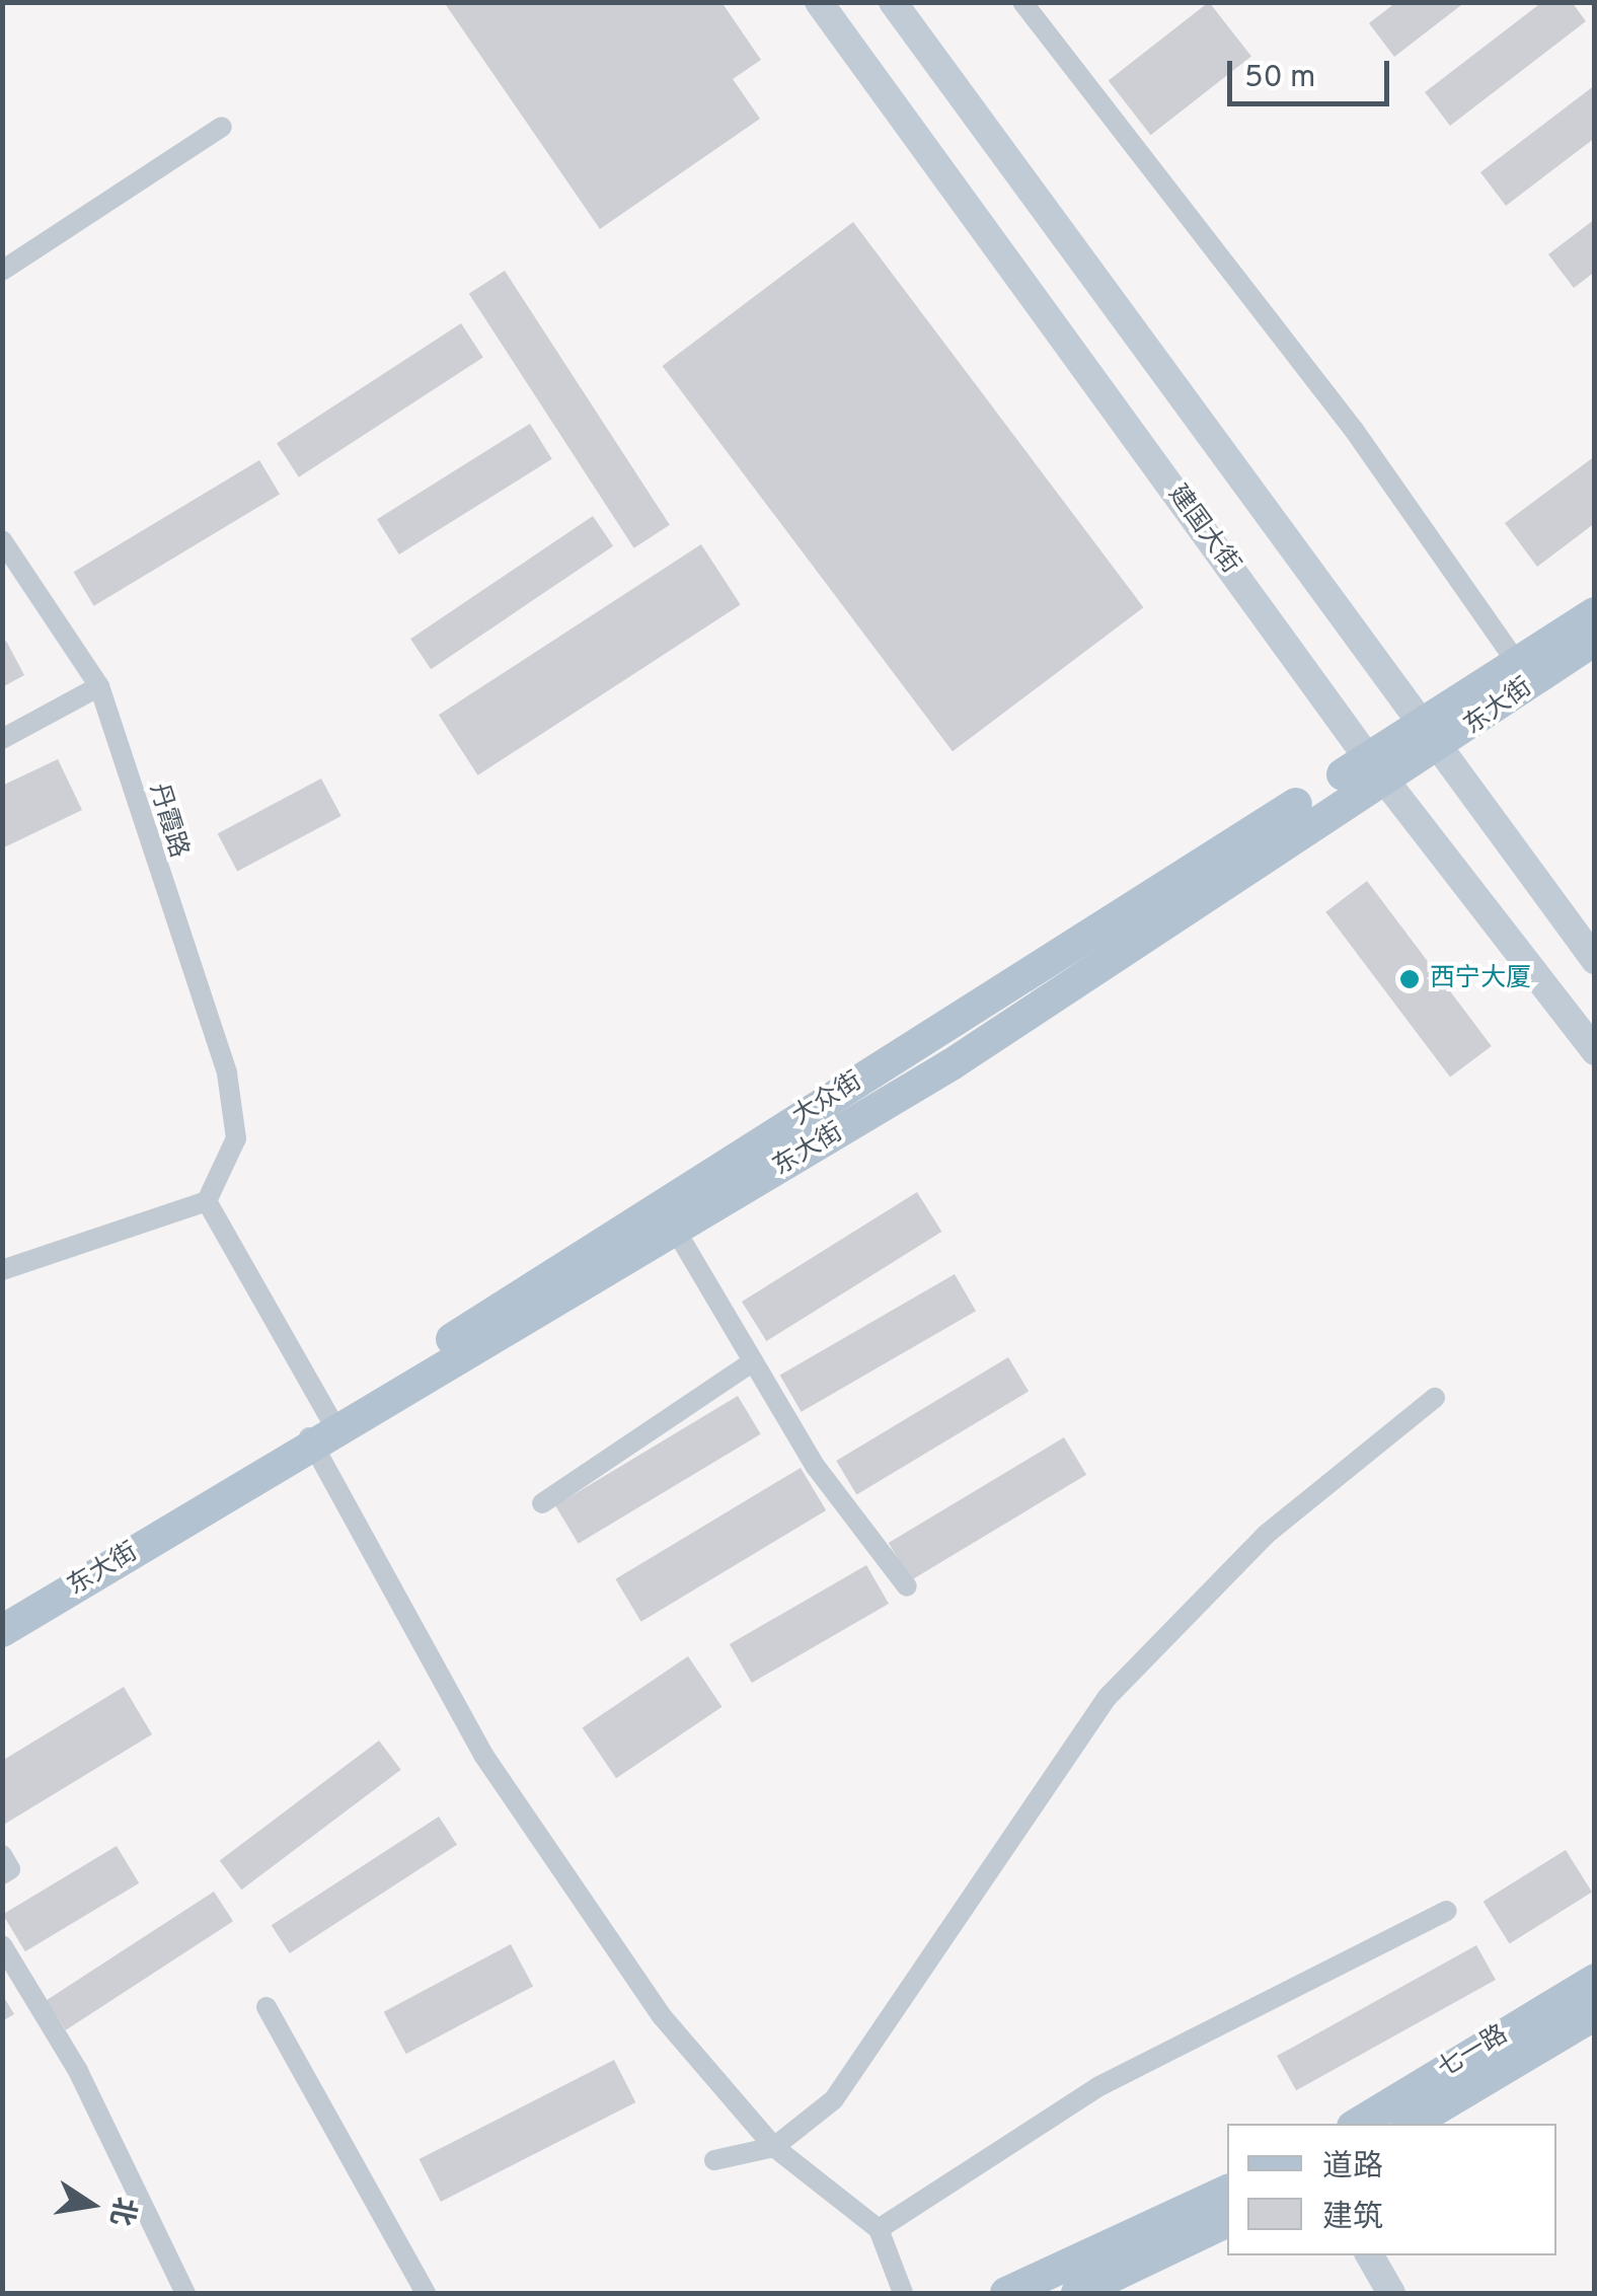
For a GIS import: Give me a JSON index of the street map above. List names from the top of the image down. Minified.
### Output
{"streets":{"main road":["东大街","大众街","七一路"],"street":["建国大街","丹霞路"]},"crossings":[["建国大街","东大街"],["建国大街","大众街"],["东大街","大众街"]],"places":["西宁大厦"],"legend":["道路","建筑"],"scale_bar":"50 m","north":"right"}
